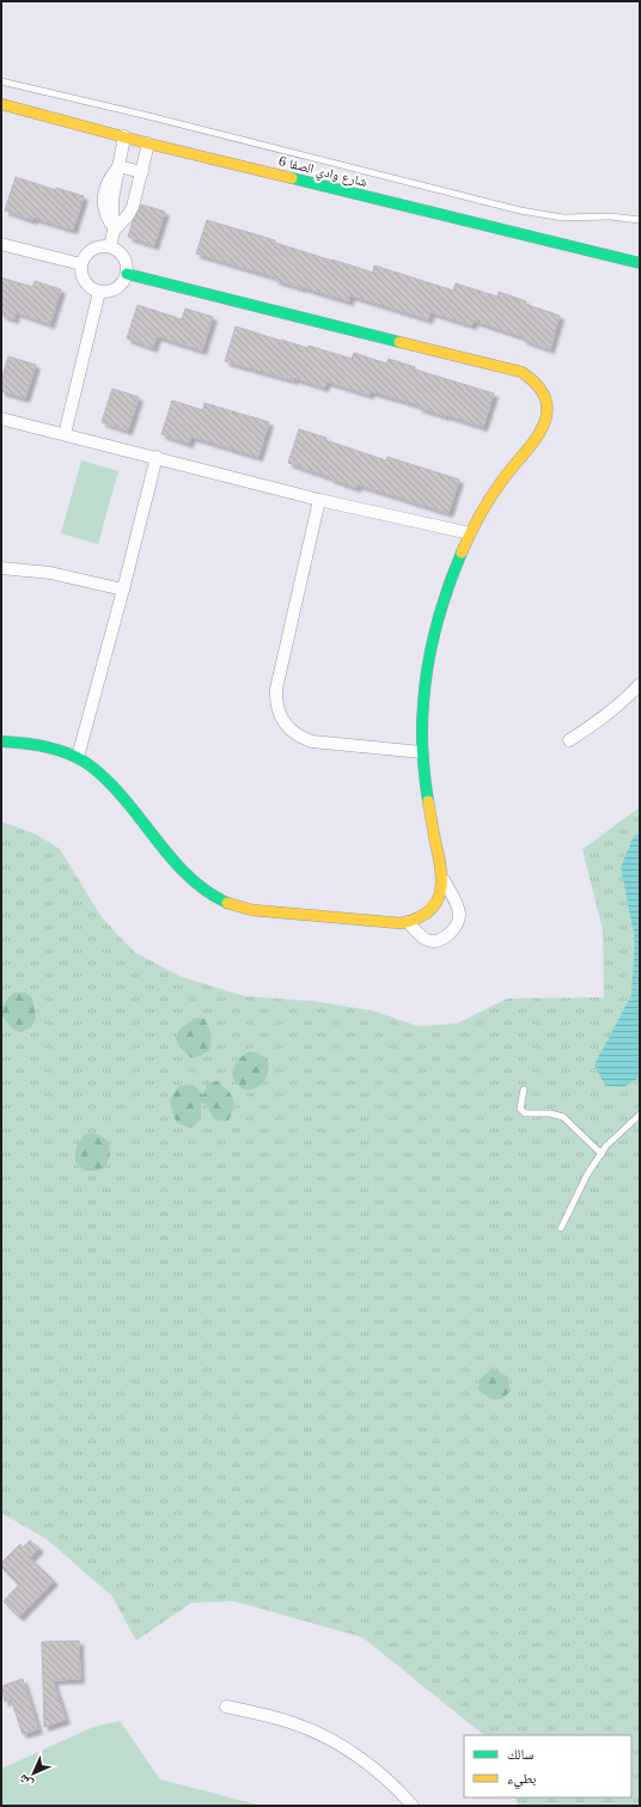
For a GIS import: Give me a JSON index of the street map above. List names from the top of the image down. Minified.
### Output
{"streets":{"street":["شارع وادي الصفا 6"]},"legend":["سالك","بطيء"],"north":"bottom left"}
